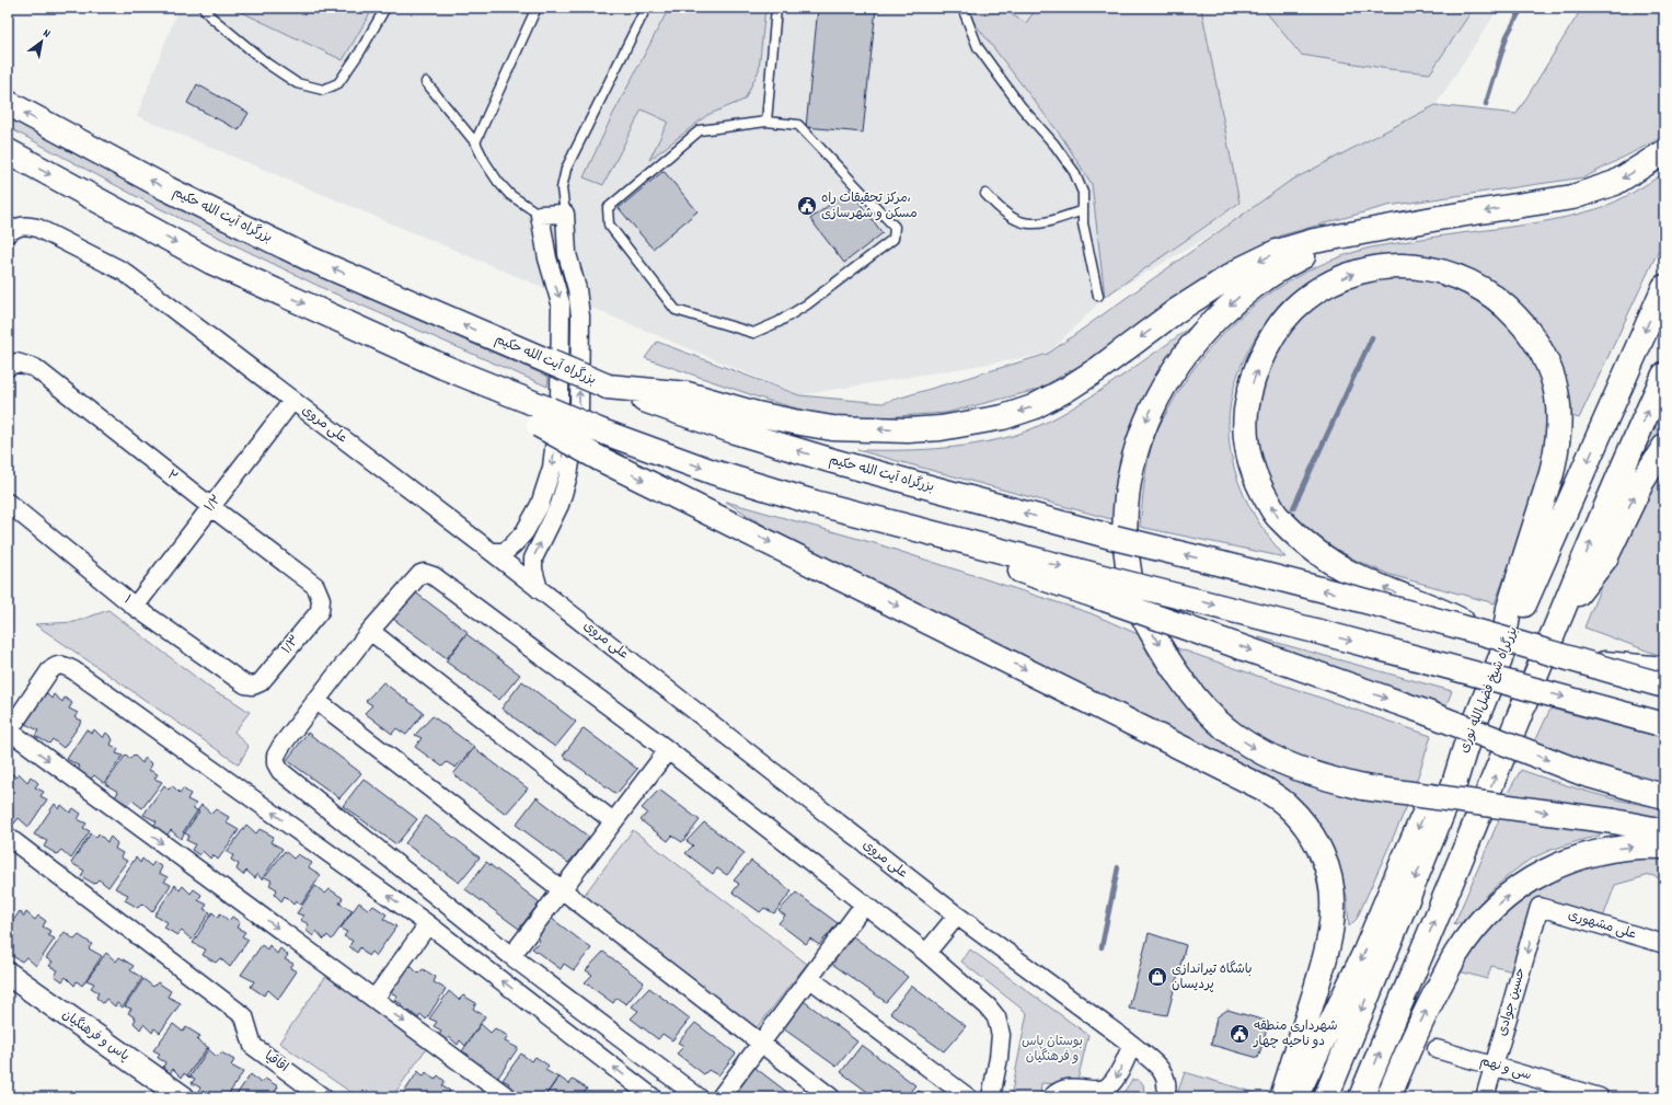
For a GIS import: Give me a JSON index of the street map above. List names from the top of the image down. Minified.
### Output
{"streets":{"highway":["بزرگراه آیت الله حکیم","بزرگراه شیخ فضل‌الله نوری"],"street":["علی مروی","۲","۱/۲","۱","۱/۳","علی مشهوری","حسین جوادی","پاس و فرهنگیان","اقاقیا","سی و نهم"]},"crossings":[["علی مروی","۱/۲"],["۲","۱/۲"],["۲","۱/۳"],["۱/۲","۱"],["۱","۱/۳"],["علی مشهوری","حسین جوادی"],["حسین جوادی","سی و نهم"]],"one_way":["حسین جوادی"],"parks":["بوستان پاس و فرهنگیان"],"places":{"public building":["مرکز تحقیقات راه، مسکن و شهرسازی","شهرداری منطقه دو ناحیه چهار"],"shop":["باشگاه تیراندازی پردیسان"]},"north":"top right"}
